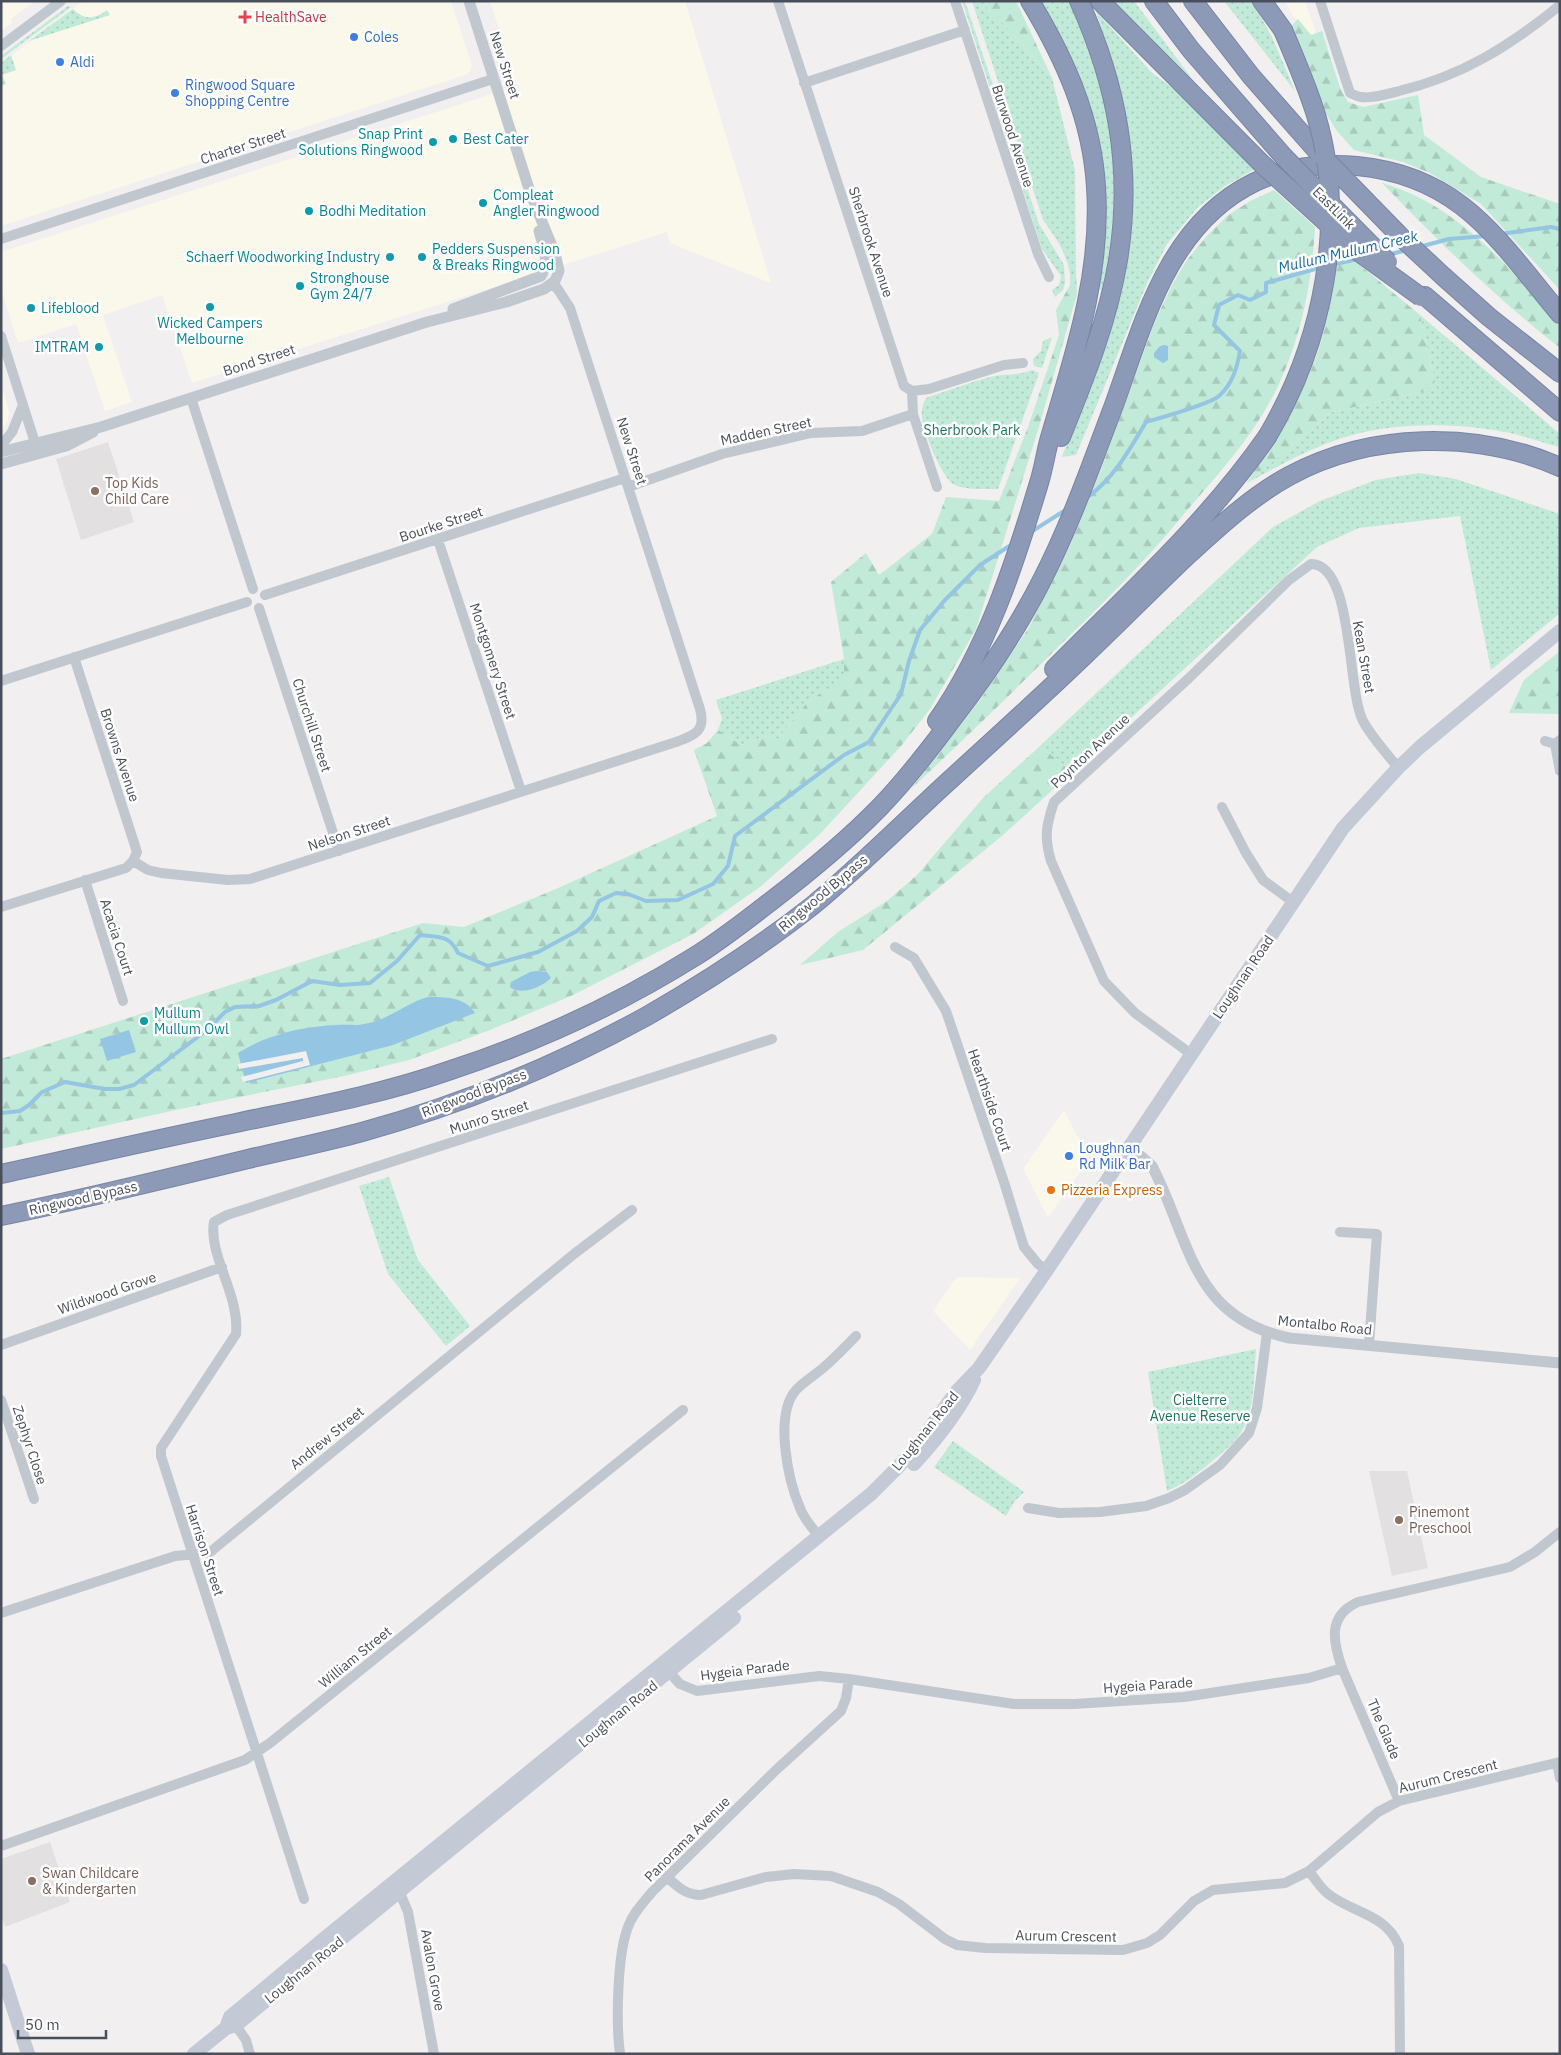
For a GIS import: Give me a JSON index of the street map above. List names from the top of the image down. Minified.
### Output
{"streets":{"highway":["EastLink","Ringwood Bypass"],"main road":["Loughnan Road"],"street":["New Street","Burwood Avenue","Charter Street","Sherbrook Avenue","Bond Street","Madden Street","Bourke Street","Kean Street","Montgomery Street","Churchill Street","Poynton Avenue","Browns Avenue","Nelson Street","Acacia Court","Hearthside Court","Munro Street","Wildwood Grove","Montalbo Road","Andrew Street","Zephyr Close","Harrison Street","William Street","Hygeia Parade","The Glade","Aurum Crescent","Panorama Avenue","Avalon Grove"]},"crossings":[["New Street","Charter Street"],["New Street","Bond Street"],["New Street","Madden Street"],["New Street","Bourke Street"],["New Street","Nelson Street"],["Madden Street","Bourke Street"],["Bourke Street","Montgomery Street"],["Bourke Street","Churchill Street"],["Kean Street","Poynton Avenue"],["Kean Street","Loughnan Road"],["Montgomery Street","Nelson Street"],["Churchill Street","Nelson Street"],["Poynton Avenue","Loughnan Road"],["Browns Avenue","Nelson Street"],["Loughnan Road","Hearthside Court"],["Loughnan Road","Montalbo Road"],["Loughnan Road","Hygeia Parade"],["Loughnan Road","Avalon Grove"],["Munro Street","Harrison Street"],["Wildwood Grove","Harrison Street"],["Andrew Street","Harrison Street"],["Harrison Street","William Street"],["Hygeia Parade","The Glade"],["Hygeia Parade","Panorama Avenue"],["The Glade","Aurum Crescent"],["Aurum Crescent","Panorama Avenue"]],"water":["Mullum Mullum Creek"],"parks":["Sherbrook Park","Cielterre Avenue Reserve"],"places":{"health":["HealthSave"],"other":["Coles","Aldi","Ringwood Square Shopping Centre","Best Cater","Snap Print Solutions Ringwood","Compleat Angler Ringwood","Bodhi Meditation","Schaerf Woodworking Industry","Pedders Suspension & Breaks Ringwood","Stronghouse Gym 24/7","Wicked Campers Melbourne","Lifeblood","IMTRAM","Top Kids Child Care","Mullum Mullum Owl","Loughnan Rd Milk Bar","Pizzeria Express","Pinemont Preschool","Swan Childcare & Kindergarten"]},"scale_bar":"50 m"}
